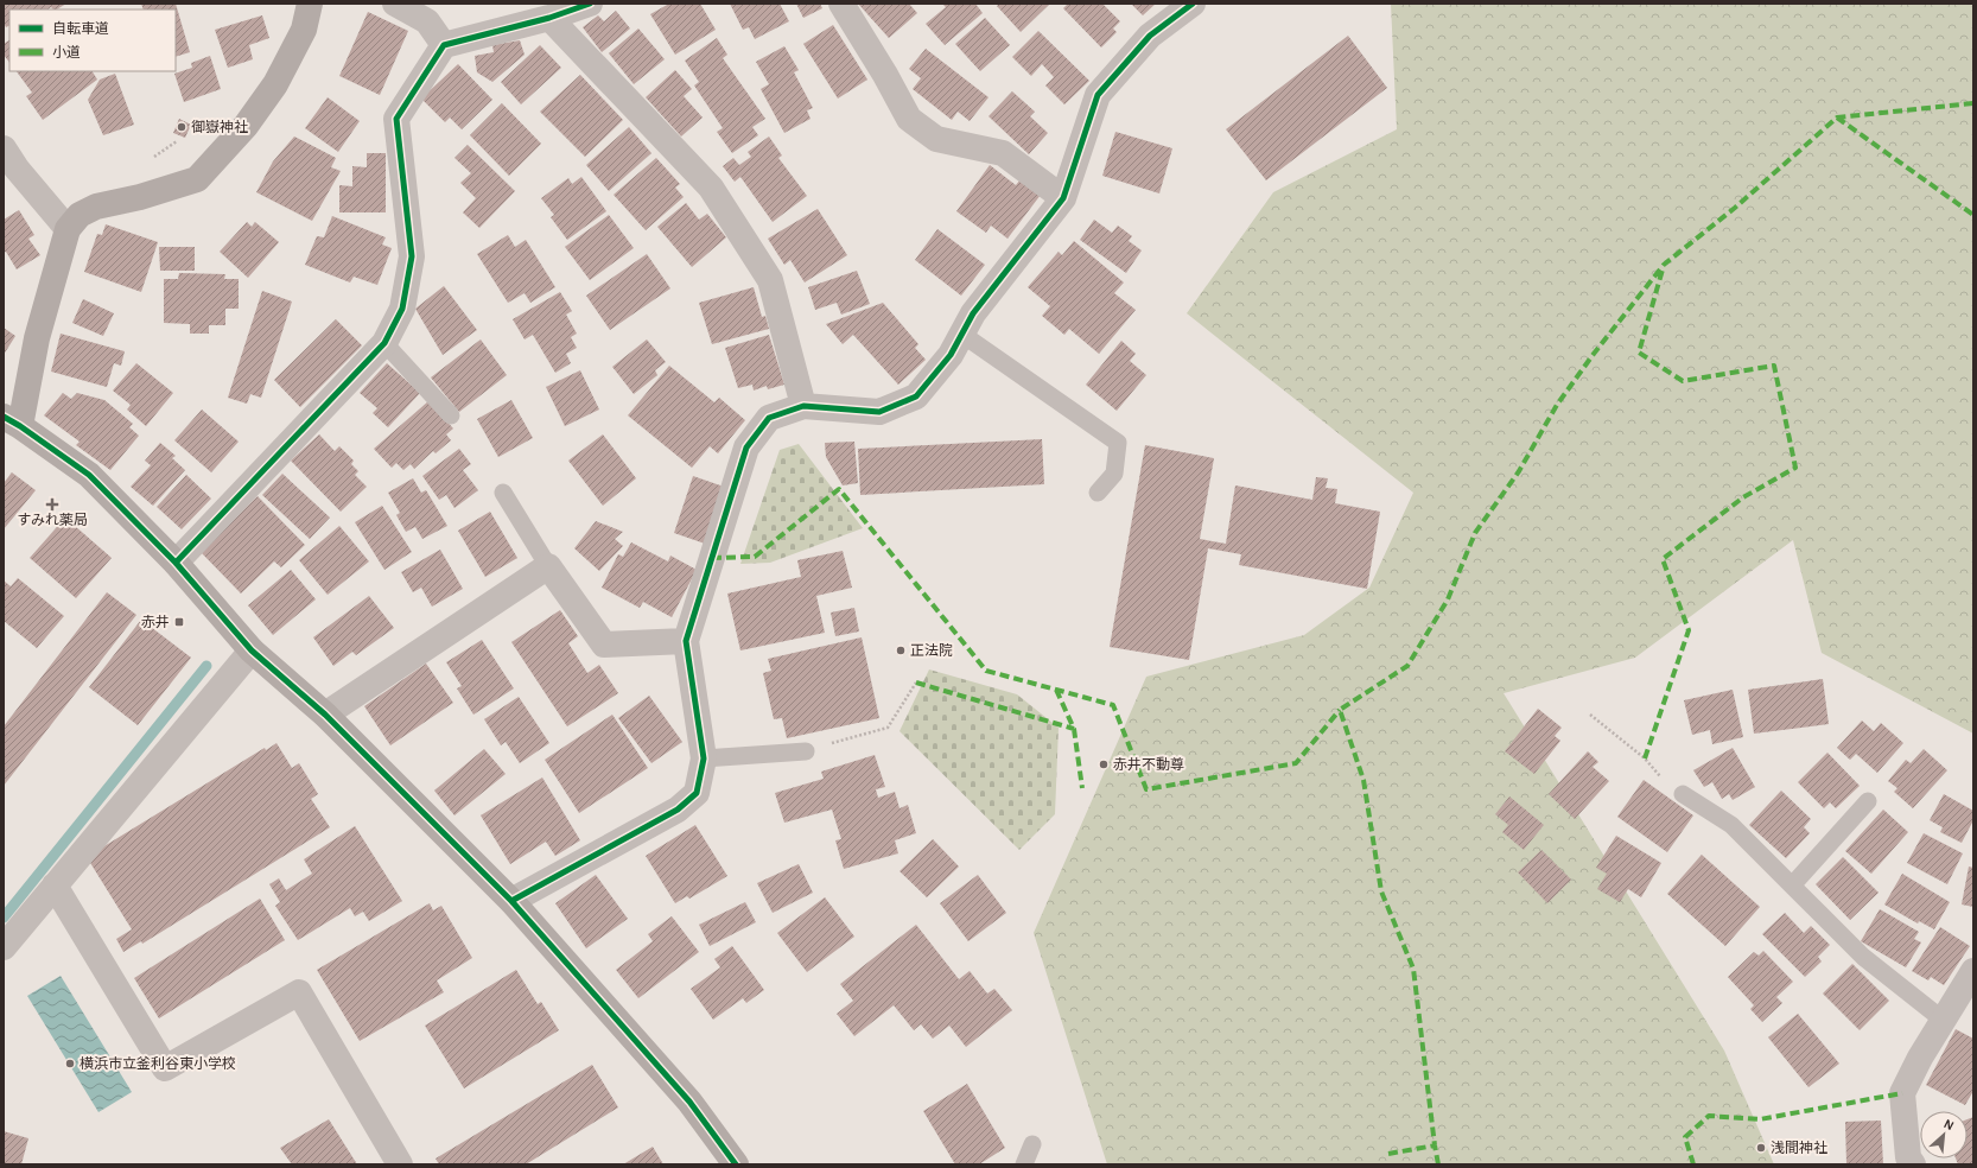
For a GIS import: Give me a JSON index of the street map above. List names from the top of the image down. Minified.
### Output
{"places":{"other":["御嶽神社","正法院","赤井不動尊","横浜市立釜利谷東小学校","浅間神社"],"health":["すみれ薬局"],"transit":["赤井"]},"legend":["自転車道","小道"],"north":"top right"}
